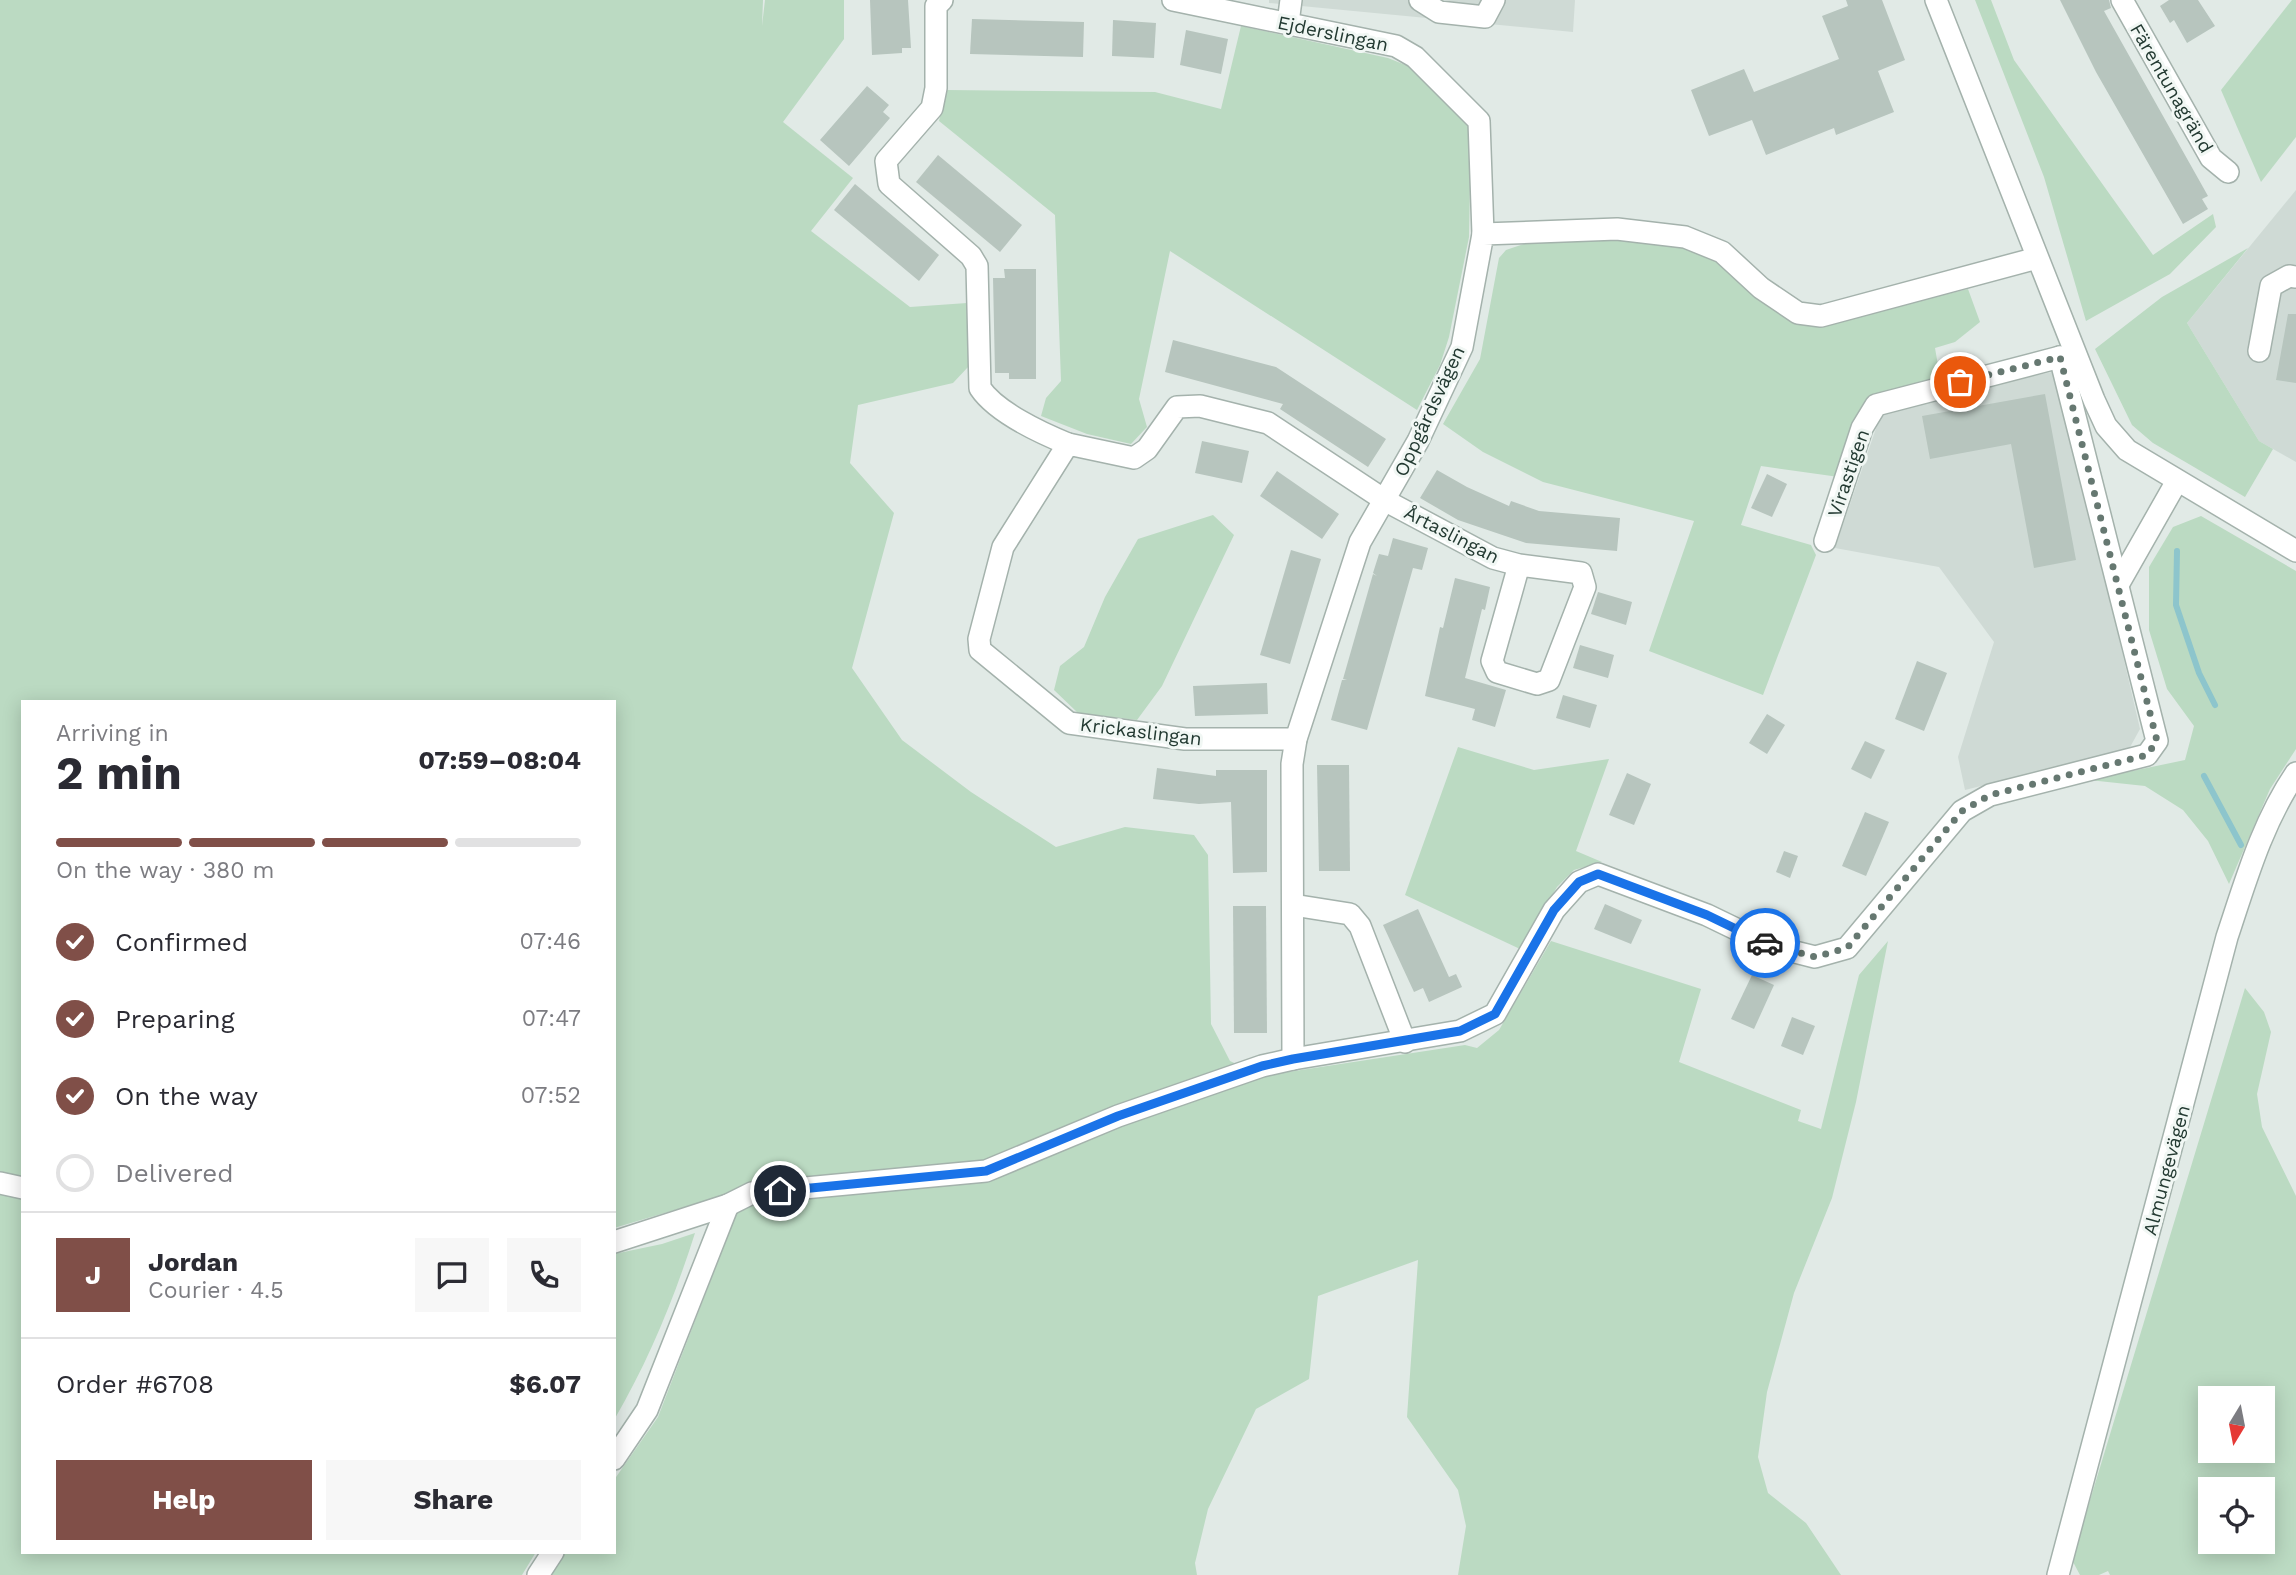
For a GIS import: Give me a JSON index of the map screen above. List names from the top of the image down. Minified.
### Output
{"streets":{"street":["Ejderslingan","Färentunagränd","Oppgårdsvägen","Virastigen","Årtaslingan","Krickaslingan","Almungevägen"]},"crossings":[["Ejderslingan","Oppgårdsvägen"],["Oppgårdsvägen","Årtaslingan"],["Oppgårdsvägen","Krickaslingan"]],"north":"bottom","page":{"heading":["2 min","Arriving in","07:59–08:04"],"panel":["Jordan","Courier · 4.5","Order #6708","$6.07"],"bar":"On the way · 380 m","list":[["Confirmed","07:46"],["Preparing","07:47"],["On the way","07:52"],"Delivered"],"round":"J","buttons":["Help","Share"]}}
